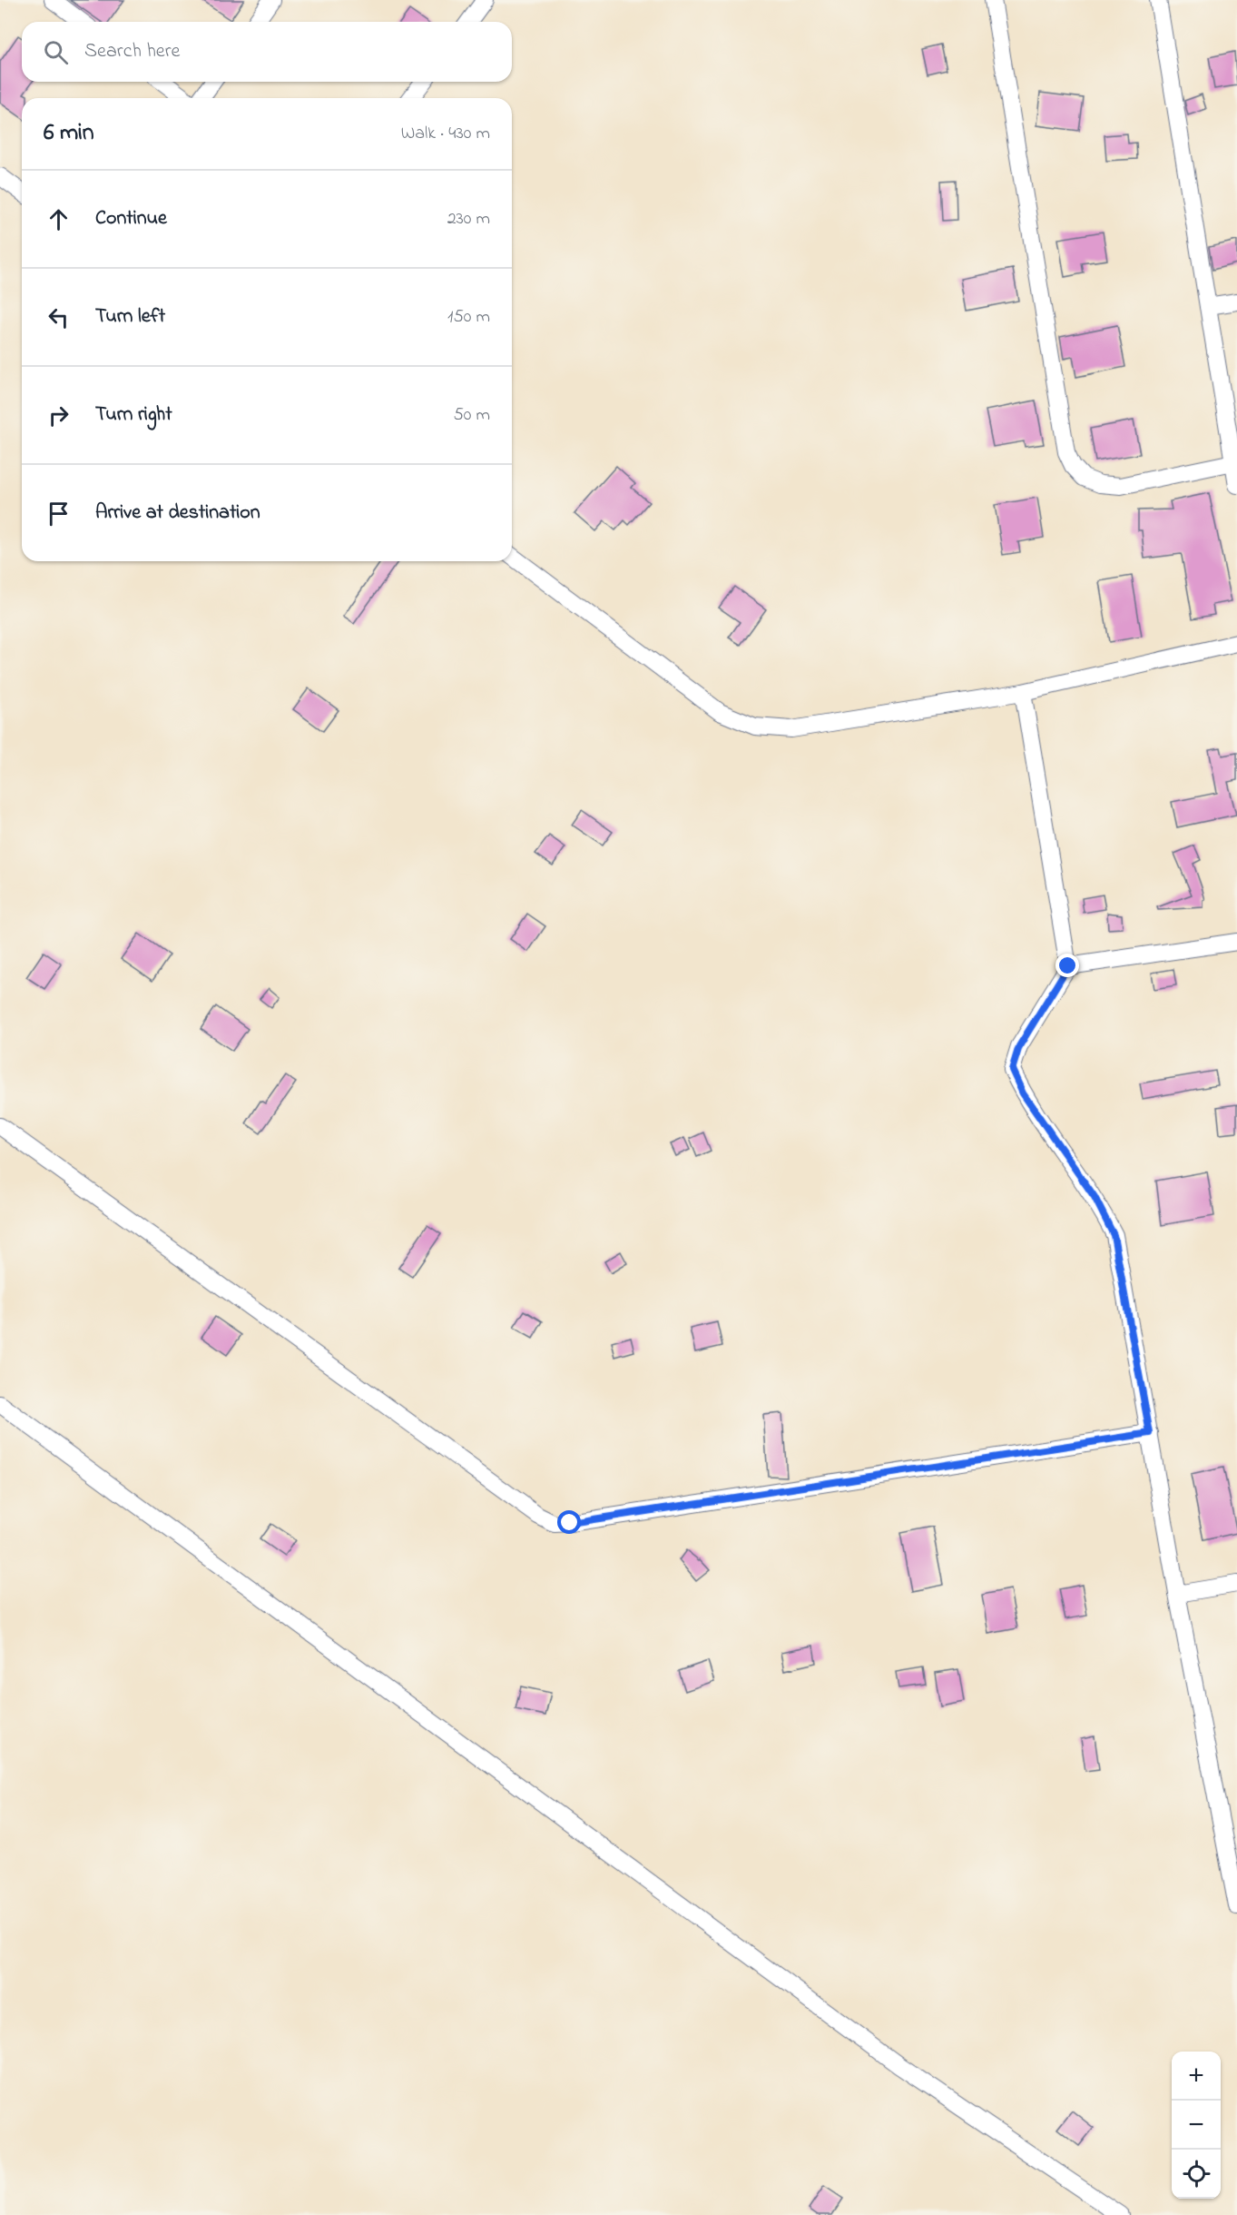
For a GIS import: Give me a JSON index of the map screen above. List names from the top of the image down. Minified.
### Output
{"page":{"search":"Search here","heading":["6 min","Walk · 430 m"],"list":[["Continue","230 m"],["Turn left","150 m"],["Turn right","50 m"],"Arrive at destination"],"map_buttons":["+","−"]}}
